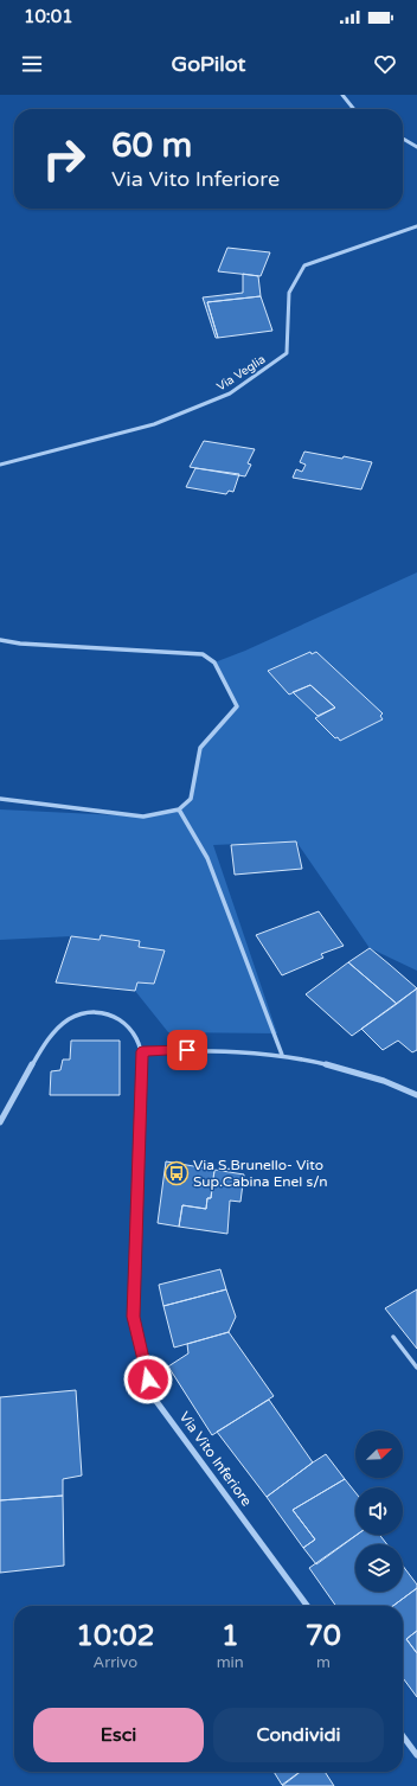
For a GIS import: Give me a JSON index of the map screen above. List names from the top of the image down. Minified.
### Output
{"streets":{"street":["Via Veglia","Via Vito Inferiore"]},"places":{"bus stop":["Via S.Brunello- Vito Sup.Cabina Enel s/n"]},"north":"top right","page":{"status":"10:01","header":"GoPilot","turn":["60 m","Via Vito Inferiore"],"eta":["10:02","Arrivo","1","min","70","m"],"buttons":["Esci","Condividi"]}}
